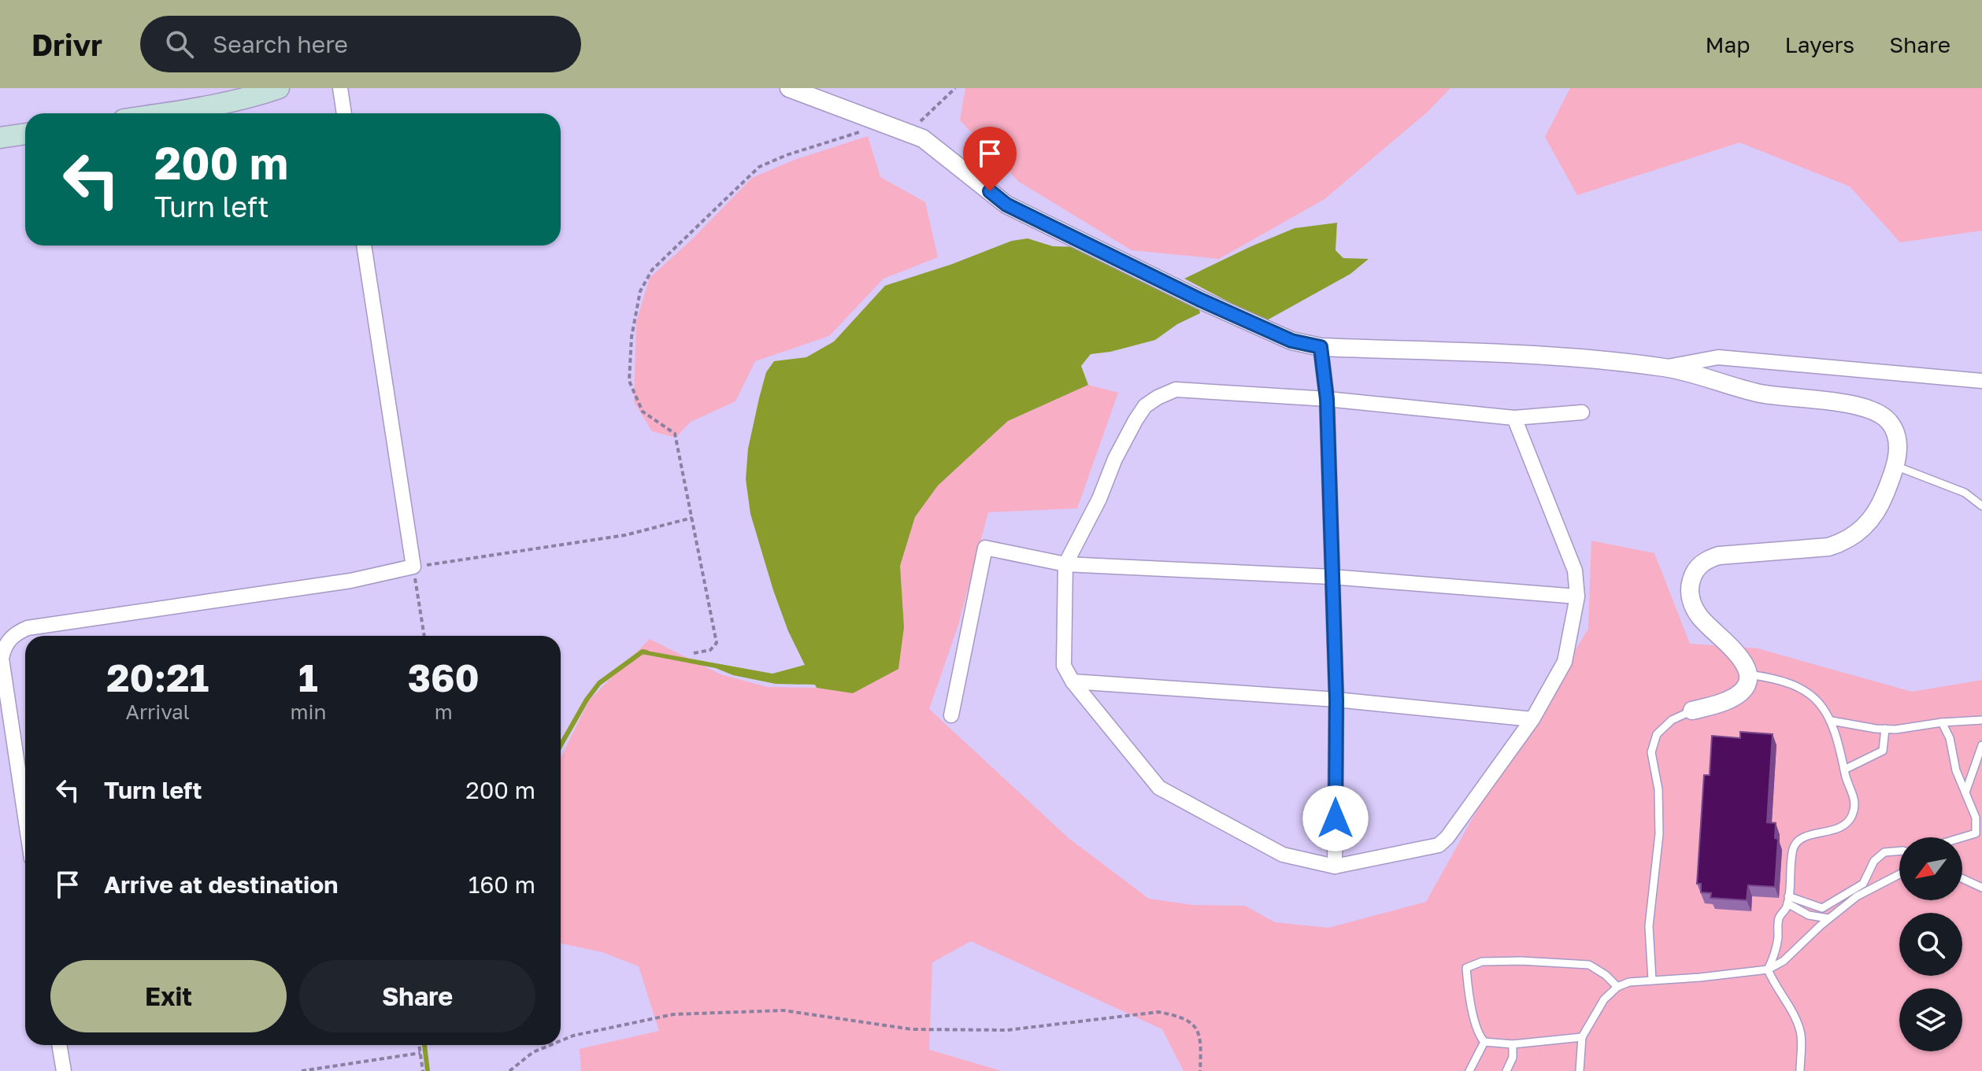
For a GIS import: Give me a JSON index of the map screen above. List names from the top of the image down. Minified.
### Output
{"north":"bottom left","page":{"header":"Drivr","search":"Search here","nav":["Map","Layers","Share"],"turn":["200 m","Turn left"],"eta":["20:21","Arrival","1","min","360","m"],"list":[{"name":"Turn left","value":"200 m"},{"name":"Arrive at destination","value":"160 m"}],"buttons":["Exit","Share"]}}
